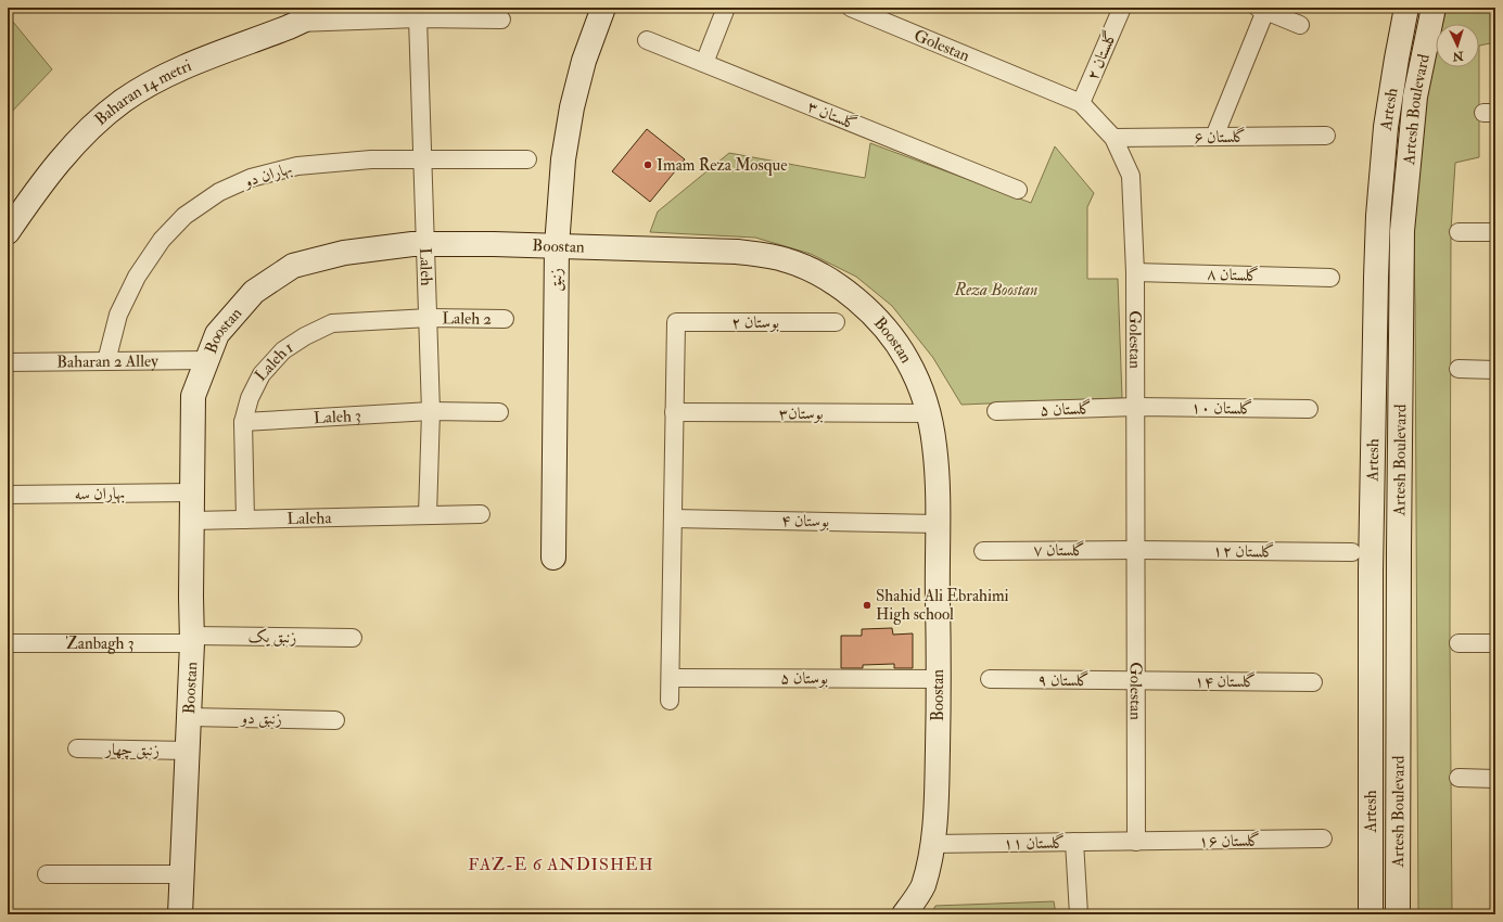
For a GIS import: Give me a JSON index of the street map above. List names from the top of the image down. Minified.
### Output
{"streets":{"street":["Golestan","گلستان ۲","Baharan 14 metri","Artesh","Artesh Boulevard","گلستان ۳","گلستان ۶","بهاران دو","Boostan","Laleh","گلستان ۸","زنبق","Laleh 2","بوستان ۲","Baharan 2 Alley","Laleh 1","گلستان ۱۰","گلستان ۵","بوستان۳","Laleh 3","بهاران سه","Laleha","بوستان ۴","گلستان ۷","گلستان ۱۲","زنبق یک","Zanbagh 3","بوستان ۵","گلستان ۹","گلستان ۱۴","زنبق دو","زنبق چهار","گلستان ۱۶","گلستان ۱۱"]},"crossings":[["Golestan","گلستان ۲"],["Golestan","گلستان ۶"],["Golestan","گلستان ۸"],["Golestan","گلستان ۱۰"],["Golestan","گلستان ۵"],["Golestan","گلستان ۷"],["Golestan","گلستان ۱۲"],["Golestan","گلستان ۹"],["Golestan","گلستان ۱۴"],["Golestan","گلستان ۱۶"],["Golestan","گلستان ۱۱"],["Artesh","گلستان ۱۲"],["بهاران دو","Laleh"],["بهاران دو","Baharan 2 Alley"],["Boostan","Laleh"],["Boostan","زنبق"],["Boostan","Baharan 2 Alley"],["Boostan","بوستان۳"],["Boostan","بهاران سه"],["Boostan","Laleha"],["Boostan","بوستان ۴"],["Boostan","زنبق یک"],["Boostan","Zanbagh 3"],["Boostan","بوستان ۵"],["Boostan","زنبق دو"],["Boostan","زنبق چهار"],["Boostan","گلستان ۱۱"],["Laleh","Laleh 2"],["Laleh","Laleh 1"],["Laleh","Laleh 3"],["Laleh","Laleha"],["Laleh 2","Laleh 1"],["بوستان ۲","بوستان۳"],["Laleh 1","Laleh 3"],["Laleh 1","Laleha"],["گلستان ۱۰","گلستان ۵"],["گلستان ۷","گلستان ۱۲"],["زنبق یک","Zanbagh 3"],["گلستان ۹","گلستان ۱۴"],["گلستان ۱۶","گلستان ۱۱"]],"districts":["FAZ-E 6 ANDISHEH"],"parks":["Reza Boostan"],"places":["Imam Reza Mosque","Shahid Ali Ebrahimi High school"],"north":"bottom"}
